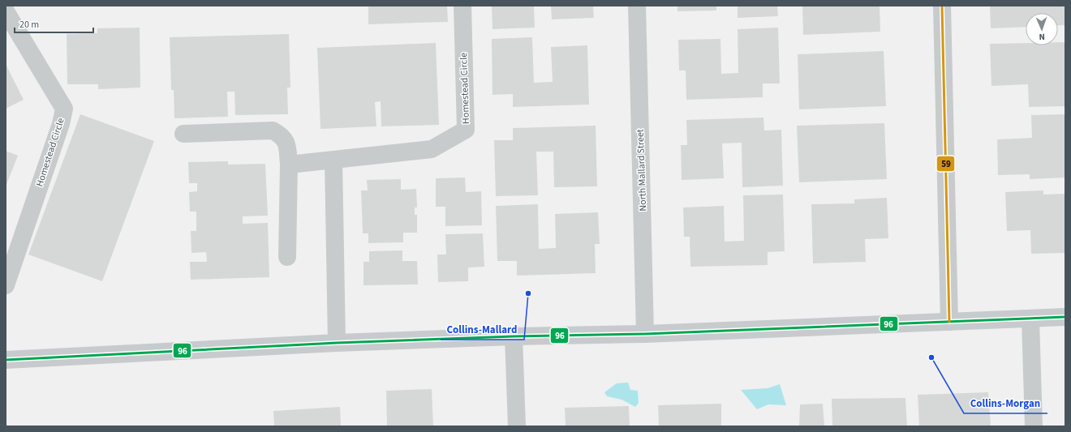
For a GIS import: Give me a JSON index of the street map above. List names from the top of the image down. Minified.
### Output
{"streets":{"street":["Homestead Circle","North Mallard Street"]},"places":["Collins-Mallard","Collins-Morgan"],"lines":["transit line 59","transit line 96"],"scale_bar":"20 m","north":"bottom"}
